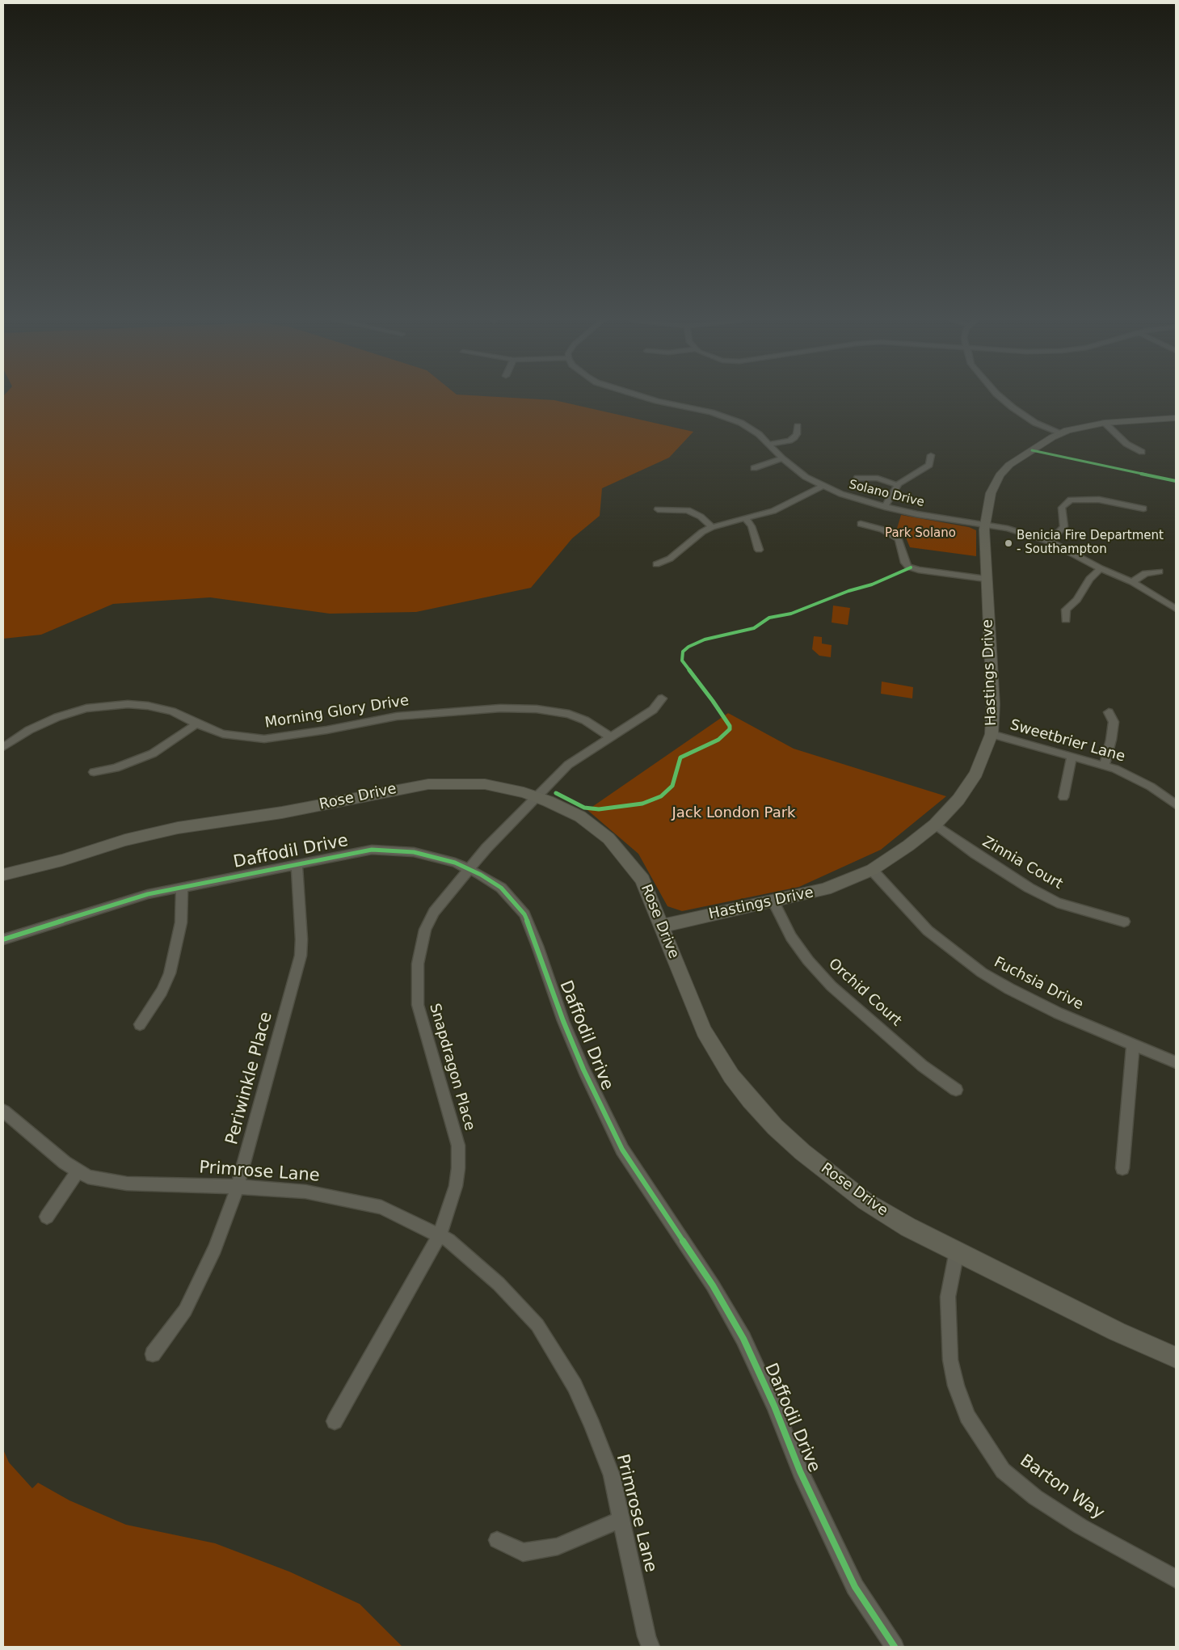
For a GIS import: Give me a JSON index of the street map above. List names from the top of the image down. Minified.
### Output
{"streets":{"street":["Solano Drive","Hastings Drive","Morning Glory Drive","Sweetbrier Lane","Rose Drive","Daffodil Drive","Zinnia Court","Fuchsia Drive","Orchid Court","Snapdragon Place","Periwinkle Place","Primrose Lane","Barton Way"]},"crossings":[["Solano Drive","Hastings Drive"],["Hastings Drive","Sweetbrier Lane"],["Hastings Drive","Rose Drive"],["Hastings Drive","Zinnia Court"],["Hastings Drive","Fuchsia Drive"],["Hastings Drive","Orchid Court"],["Morning Glory Drive","Snapdragon Place"],["Rose Drive","Snapdragon Place"],["Rose Drive","Barton Way"],["Daffodil Drive","Snapdragon Place"],["Daffodil Drive","Periwinkle Place"],["Snapdragon Place","Primrose Lane"],["Periwinkle Place","Primrose Lane"]],"parks":["Park Solano","Jack London Park"],"places":["Benicia Fire Department - Southampton"]}
